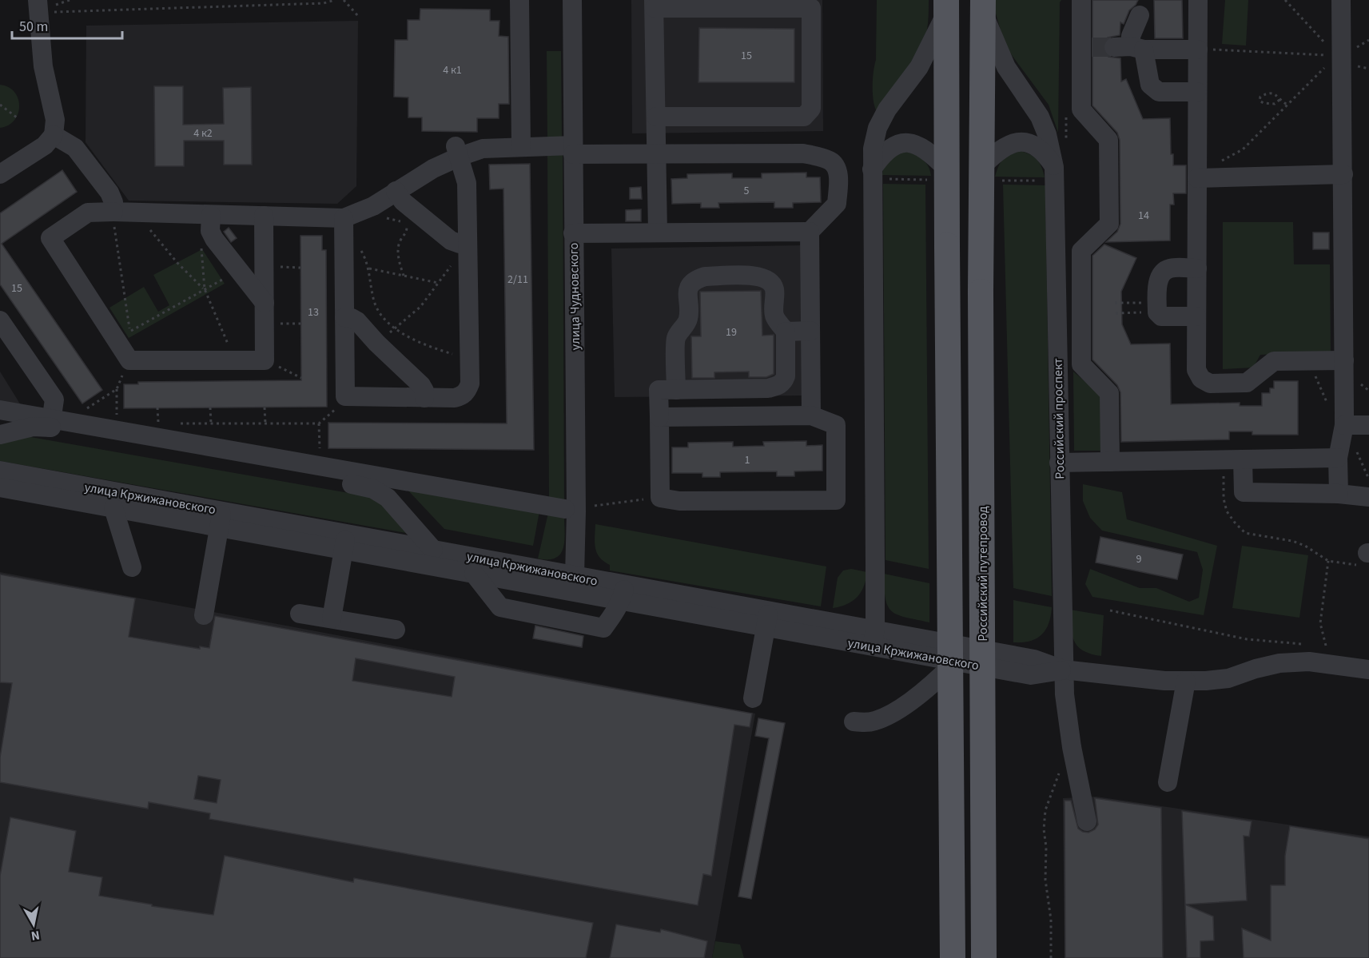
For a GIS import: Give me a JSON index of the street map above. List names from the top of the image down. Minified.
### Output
{"streets":{"main road":["Российский проспект","Российский путепровод"],"street":["улица Чудновского","улица Кржижановского"]},"crossings":[["улица Чудновского","улица Кржижановского"],["Российский проспект","улица Кржижановского"],["Российский проспект","Российский путепровод"]],"house_numbers":["15","4 к1","4 к2","5","14","2/11","15","13","19","1","9"],"scale_bar":"50 m","north":"bottom"}
